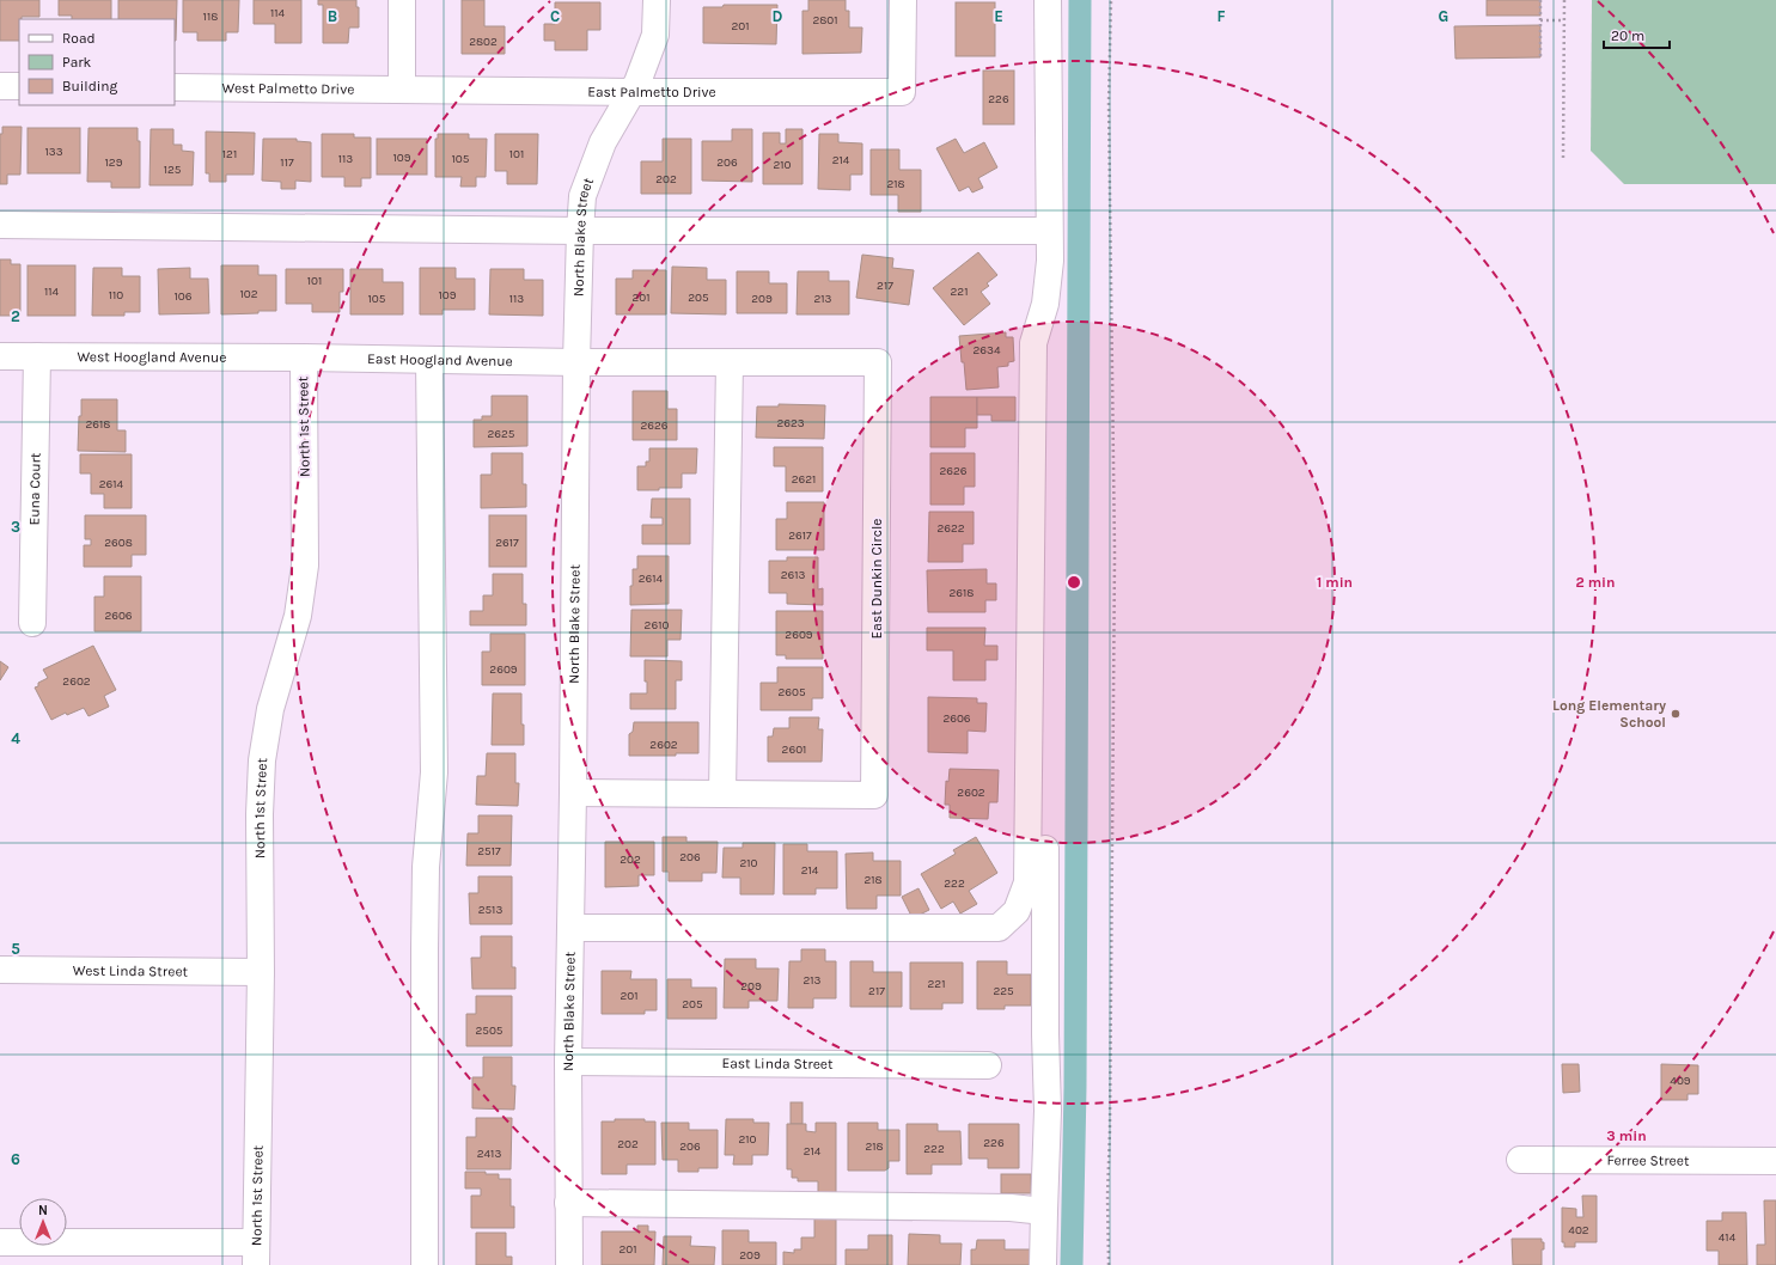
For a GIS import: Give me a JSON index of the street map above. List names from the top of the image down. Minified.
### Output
{"streets":{"street":["West Palmetto Drive","East Palmetto Drive","North Blake Street","West Hoogland Avenue","East Hoogland Avenue","North 1st Street","Euna Court","East Dunkin Circle","West Linda Street","East Linda Street","Ferree Street"]},"crossings":[["West Palmetto Drive","East Palmetto Drive"],["East Palmetto Drive","North Blake Street"],["North Blake Street","East Hoogland Avenue"],["North Blake Street","East Dunkin Circle"],["North Blake Street","East Linda Street"],["West Hoogland Avenue","East Hoogland Avenue"],["West Hoogland Avenue","North 1st Street"],["West Hoogland Avenue","Euna Court"],["East Hoogland Avenue","North 1st Street"],["East Hoogland Avenue","East Dunkin Circle"],["North 1st Street","West Linda Street"]],"places":["Long Elementary School"],"house_numbers":["114","118","2801","201","2802","226","133","121","101","109","113","105","214","129","117","206","210","125","202","218","101","217","114","221","102","110","109","106","201","205","105","113","209","213","2634","2623","2618","2626","2625","2626","2621","2614","2622","2617","2608","2617","2613","2614","2618","2606","2610","2609","2609","2602","2605","2606","2602","2601","2602","2517","206","202","210","214","218","222","2513","213","221","209","217","225","201","205","2505","409","210","226","202","206","218","222","214","2413","402","414","201","209"],"legend":["Road","Park","Building"],"scale_bar":"20 m","north":"top","grid":{"columns":["B","C","D","E","F","G"],"rows":["2","3","4","5","6"]},"rings":["1 min","2 min","3 min"]}
